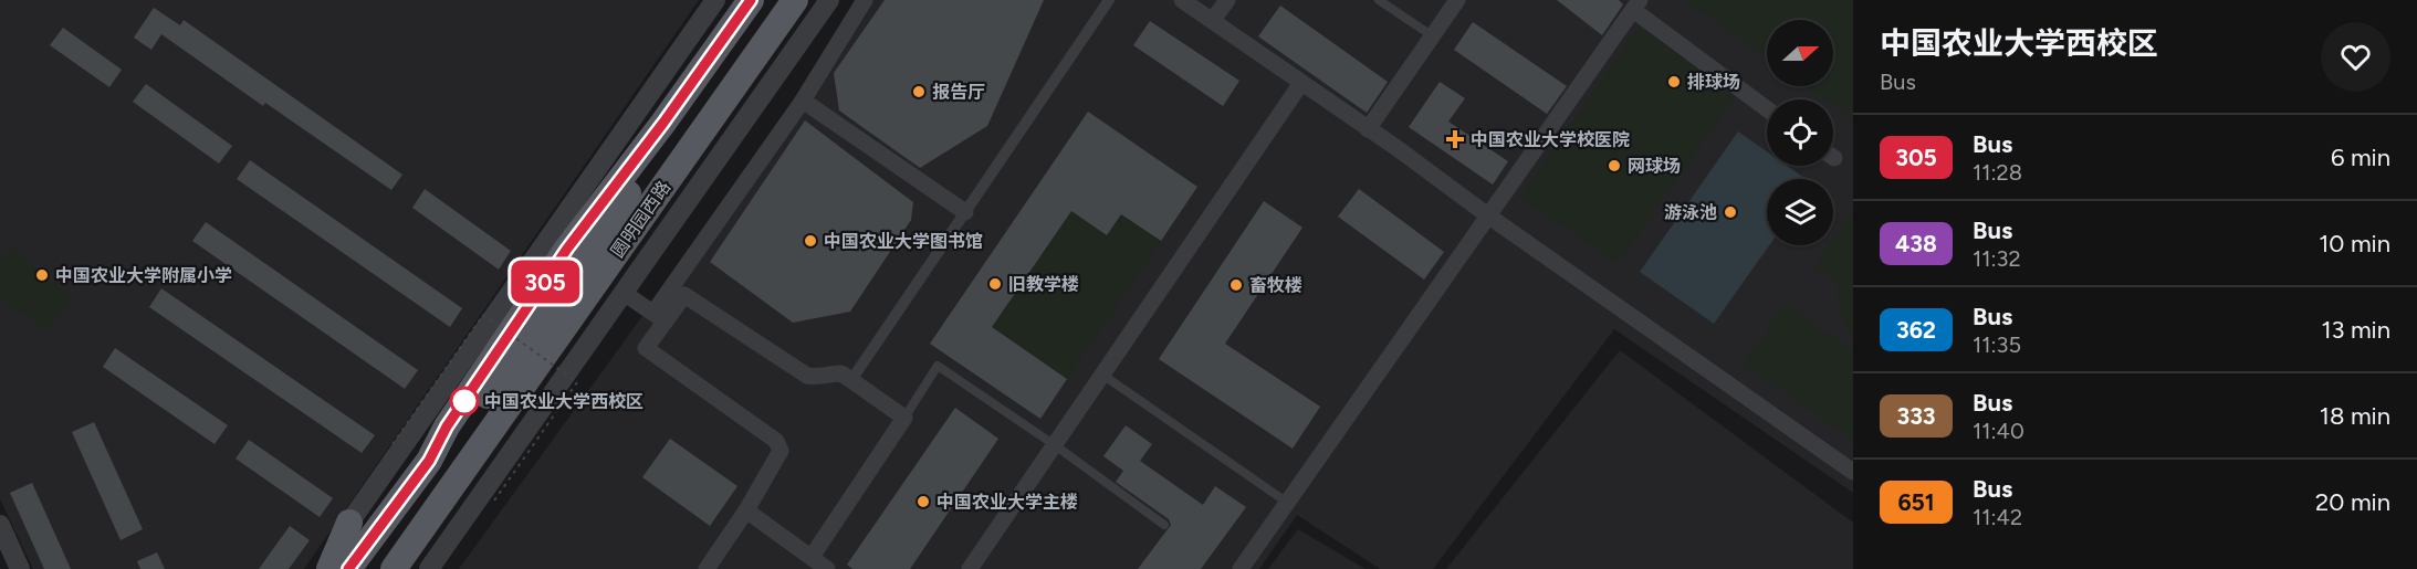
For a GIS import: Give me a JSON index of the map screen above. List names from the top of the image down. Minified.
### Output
{"streets":{"main road":["圆明园西路"]},"places":{"other":["排球场","报告厅","网球场","游泳池","中国农业大学图书馆","中国农业大学附属小学","旧教学楼","畜牧楼","中国农业大学西校区","中国农业大学主楼"],"health":["中国农业大学校医院"]},"lines":["bus line 305"],"north":"right","page":{"on_map":"305","heading":["中国农业大学西校区","Bus"],"list":[{"mark":"305","name":"Bus","note":"11:28","value":"6 min"},{"mark":"438","name":"Bus","note":"11:32","value":"10 min"},{"mark":"362","name":"Bus","note":"11:35","value":"13 min"},{"mark":"333","name":"Bus","note":"11:40","value":"18 min"},{"mark":"651","name":"Bus","note":"11:42","value":"20 min"}]}}
